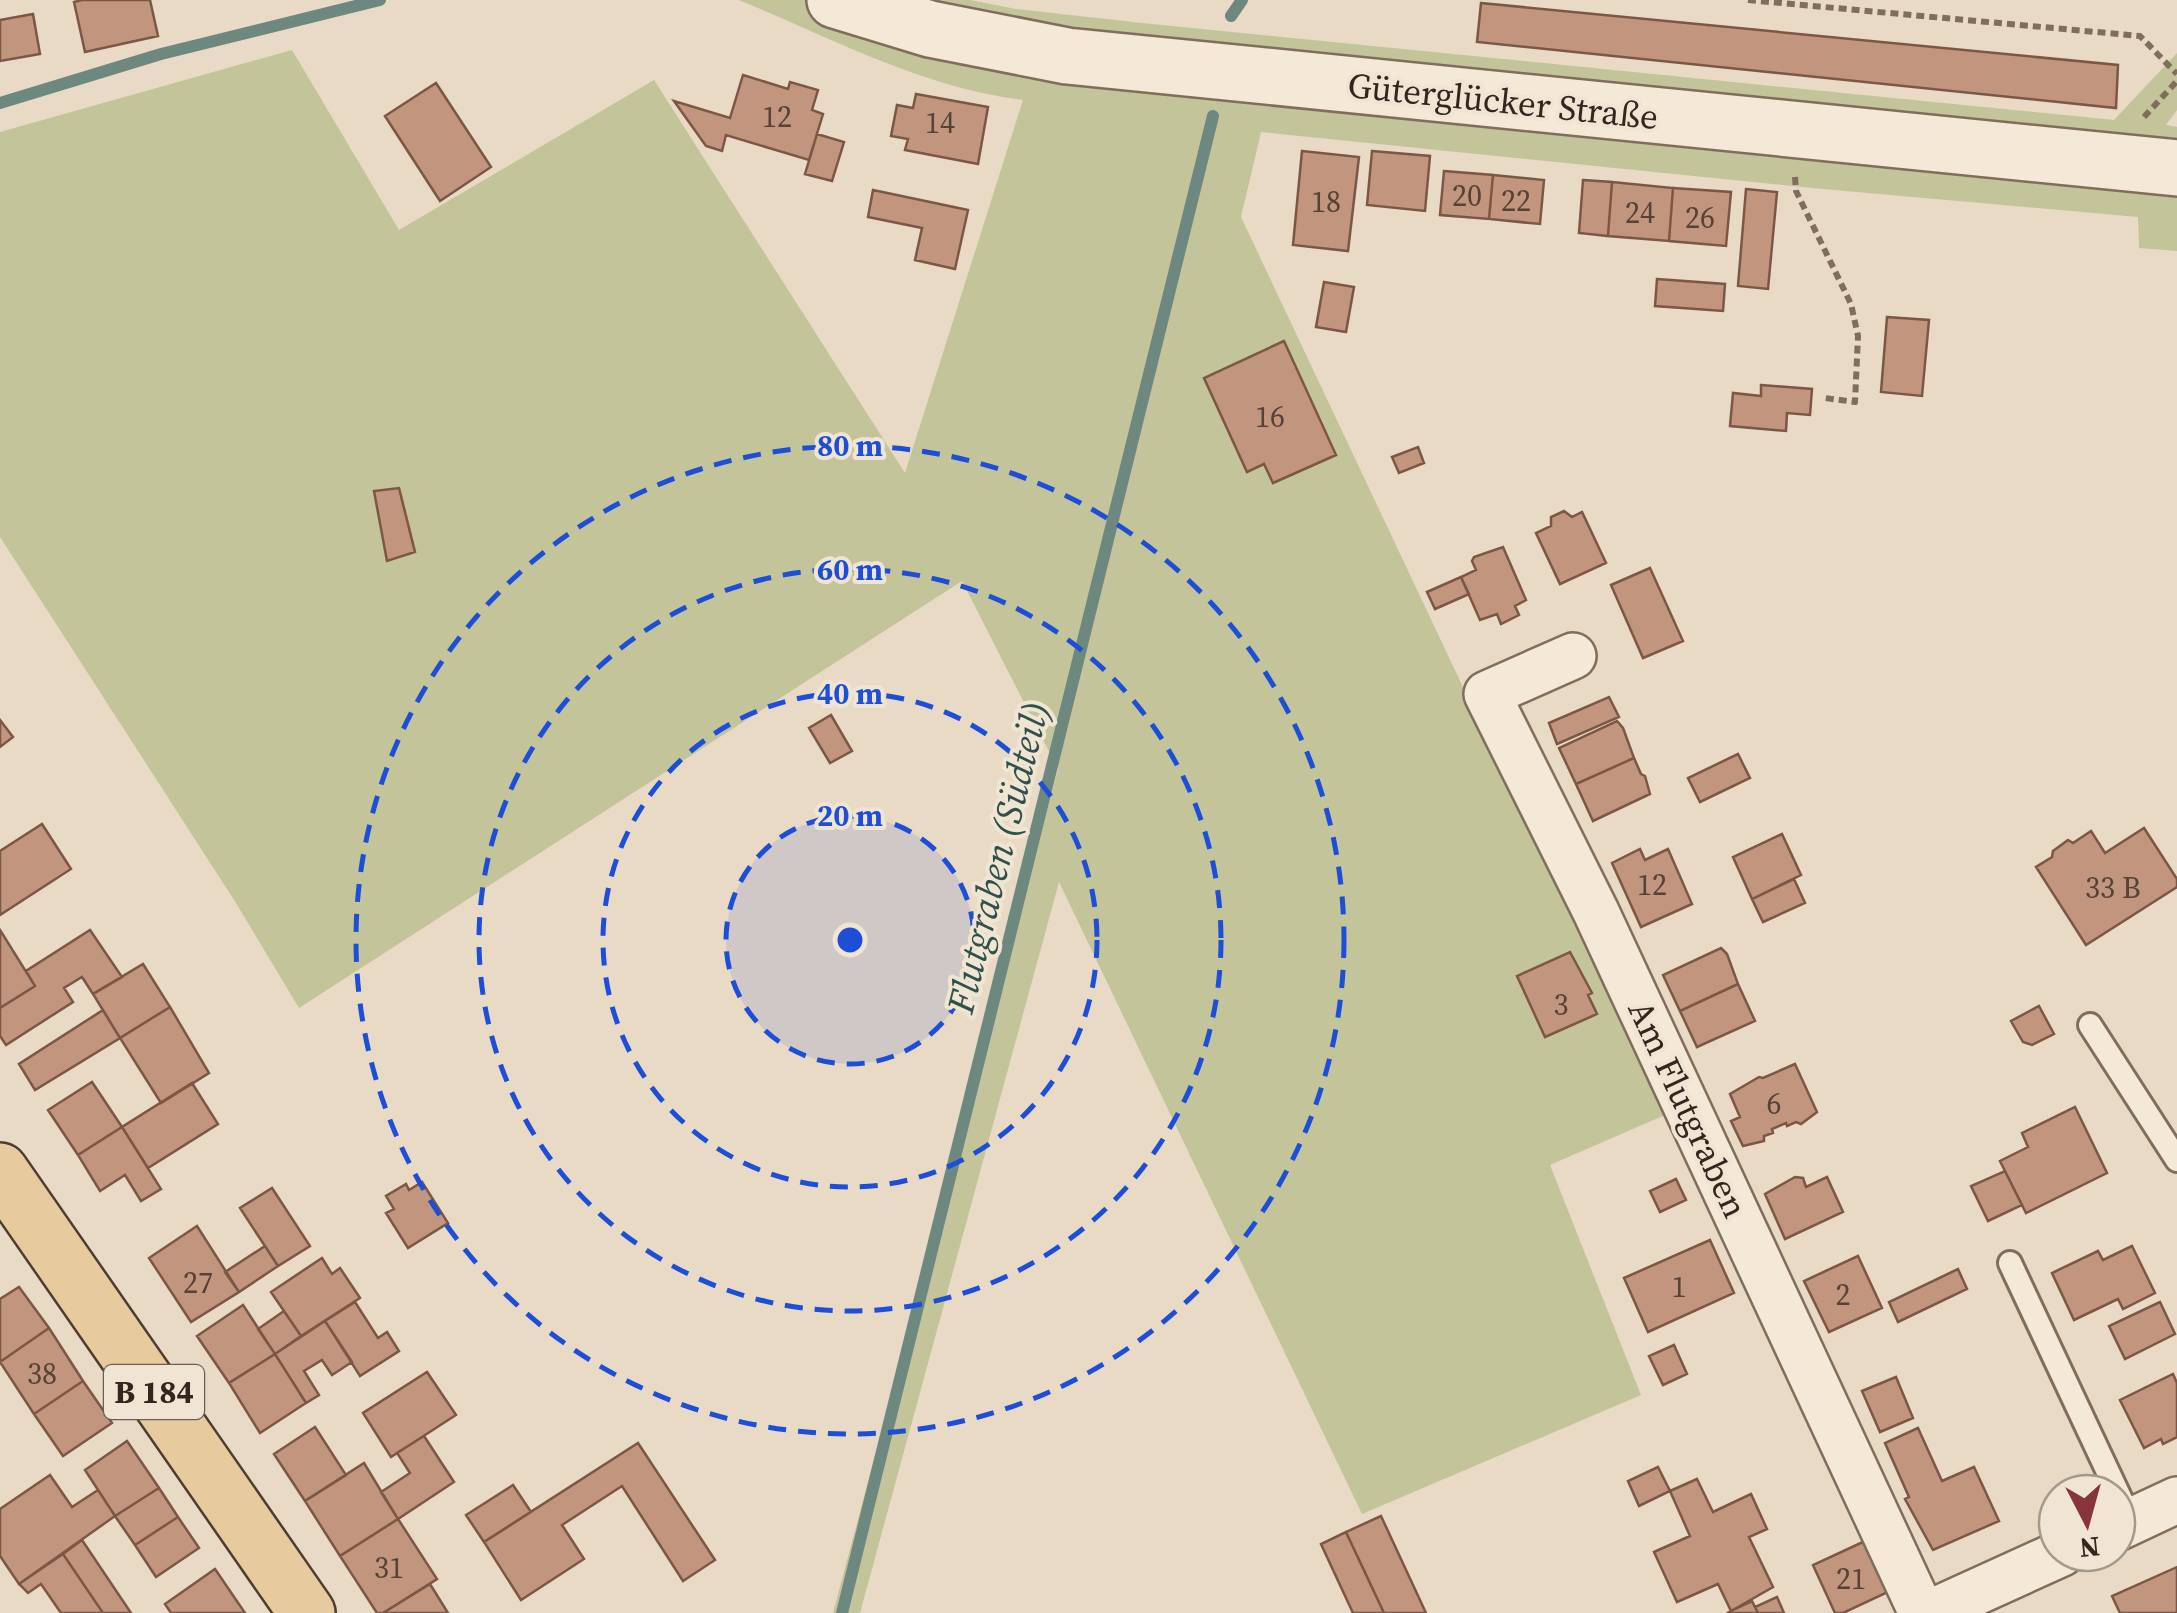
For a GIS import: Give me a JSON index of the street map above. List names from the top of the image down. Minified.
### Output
{"streets":{"main road":["B 184"],"street":["Güterglücker Straße","Am Flutgraben"]},"water":["Flutgraben (Südteil)"],"house_numbers":["12","14","20","22","18","24","26","16","12","33 B","3","6","27","1","2","38","31","21"],"north":"bottom","rings":["80 m","60 m","40 m","20 m"]}
